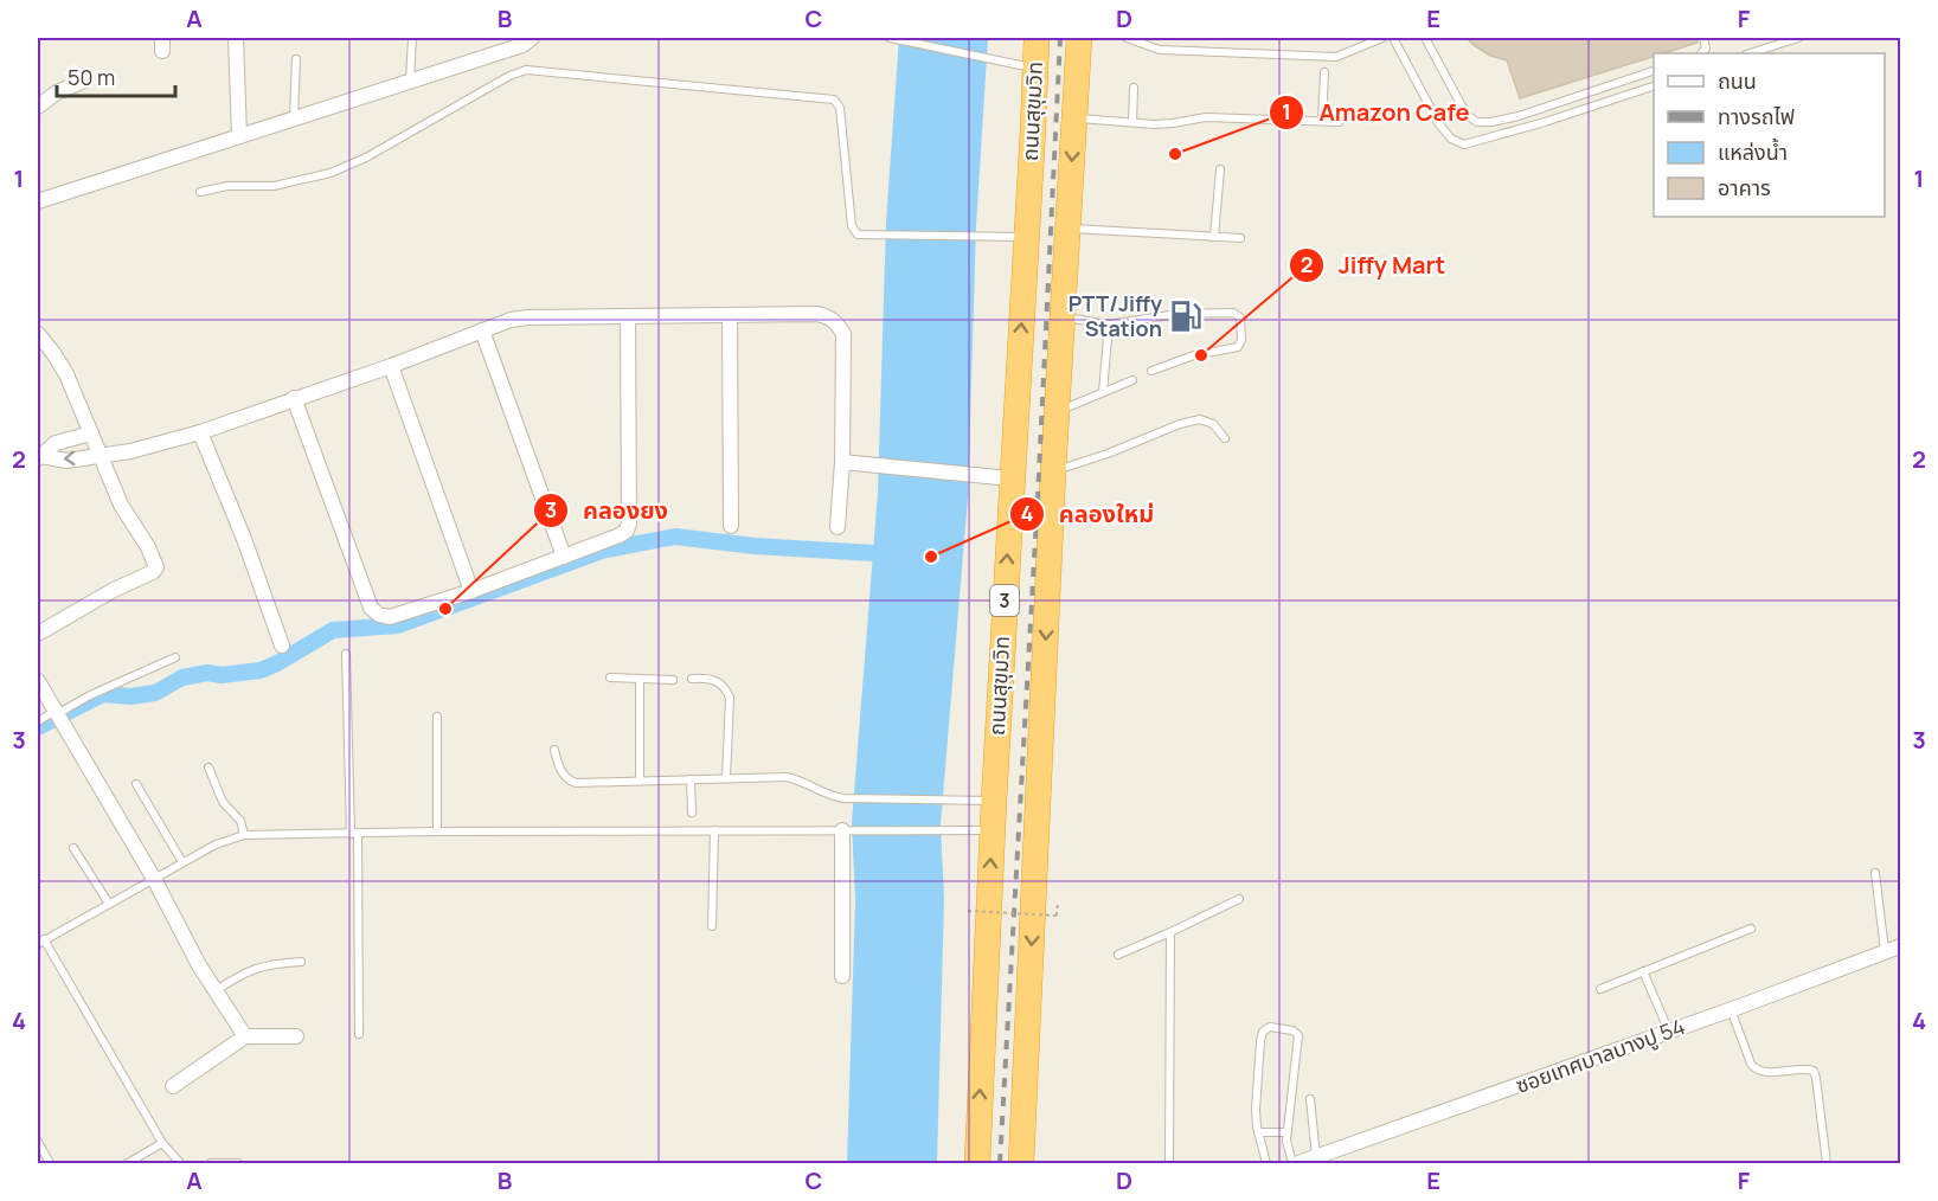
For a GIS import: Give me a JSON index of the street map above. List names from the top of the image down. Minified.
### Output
{"streets":{"highway":["ถนนสุขุมวิท","3"],"street":["ซอยเทศบาลบางปู 54"]},"places":{"other":["Amazon Cafe","Jiffy Mart","คลองใหม่","คลองยง"],"fuel station":["PTT/Jiffy Station"]},"legend":["ถนน","ทางรถไฟ","แหล่งน้ำ","อาคาร"],"scale_bar":"50 m","grid":{"columns":["A","B","C","D","E","F"],"rows":["1","2","3","4"]}}
